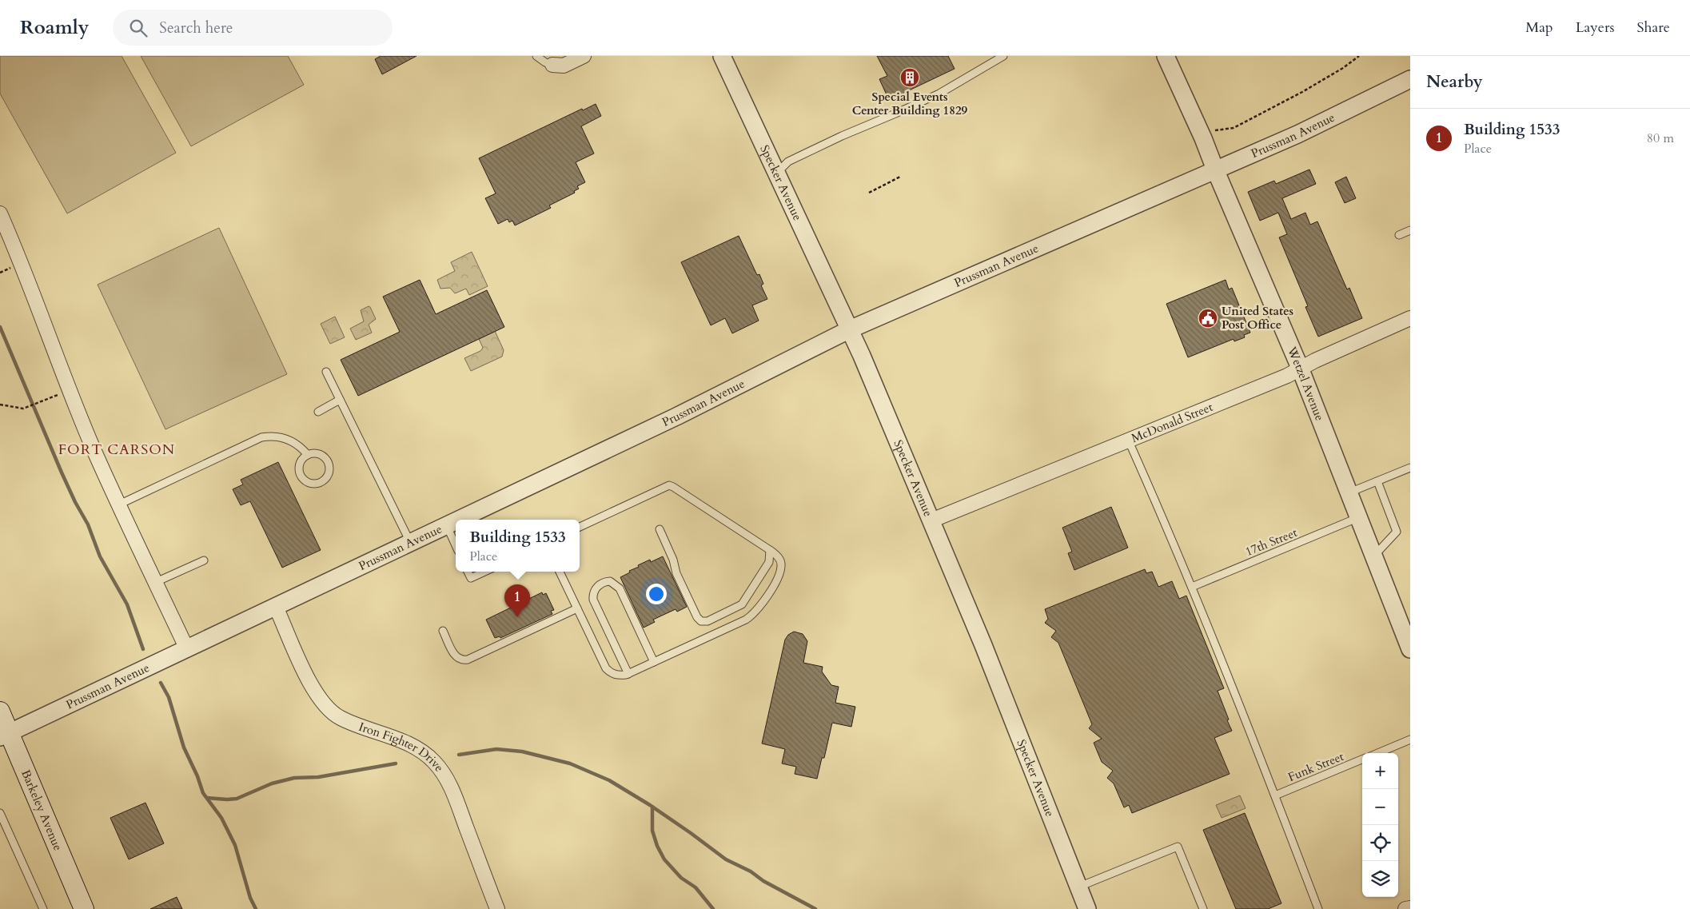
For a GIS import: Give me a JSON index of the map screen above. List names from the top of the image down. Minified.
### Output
{"streets":{"main road":["Barkeley Avenue"],"street":["Prussman Avenue","Specker Avenue","Wetzel Avenue","McDonald Street","Iron Fighter Drive"],"lane":["17th Street","Funk Street"]},"crossings":[["Prussman Avenue","Specker Avenue"],["Prussman Avenue","Wetzel Avenue"],["Prussman Avenue","Iron Fighter Drive"],["Prussman Avenue","Barkeley Avenue"],["Specker Avenue","McDonald Street"],["Wetzel Avenue","McDonald Street"],["Wetzel Avenue","17th Street"]],"districts":["FORT CARSON"],"places":{"building":["Special Events Center Building 1829"],"public building":["United States Post Office"]},"page":{"header":"Roamly","search":"Search here","nav":["Map","Layers","Share"],"heading":"Nearby","list":[{"mark":"1","name":"Building 1533","note":"Place","value":"80 m"}],"popup":["Building 1533","Place"],"pins":"1","map_buttons":["+","−"]}}
